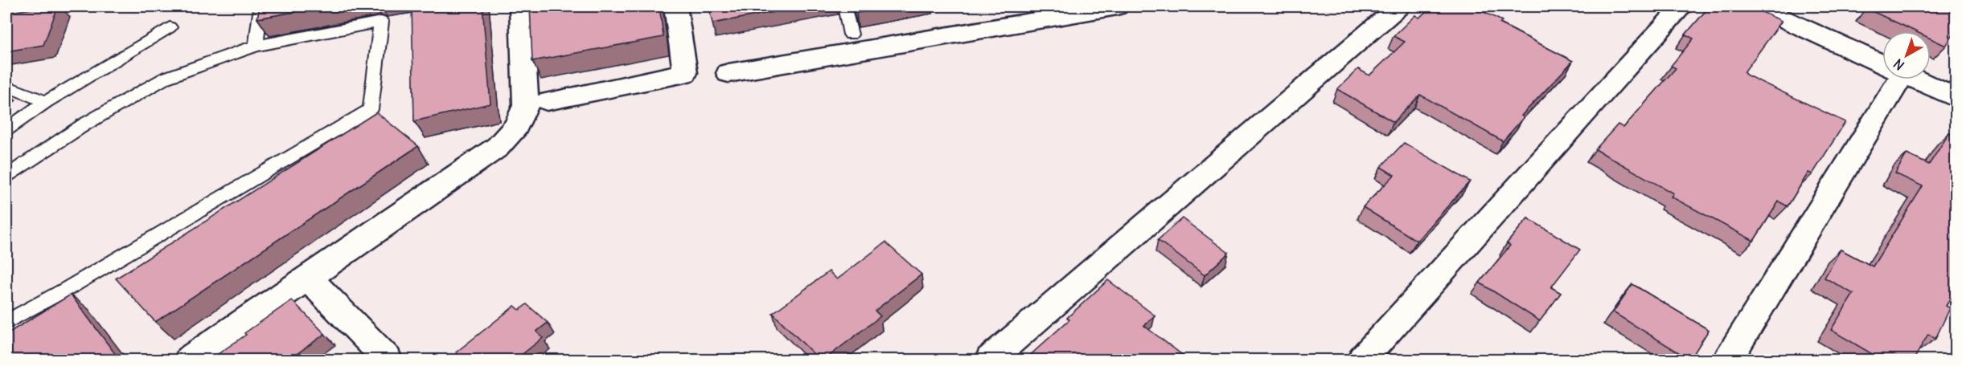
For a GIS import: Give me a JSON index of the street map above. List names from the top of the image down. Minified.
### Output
{"north":"bottom left"}
